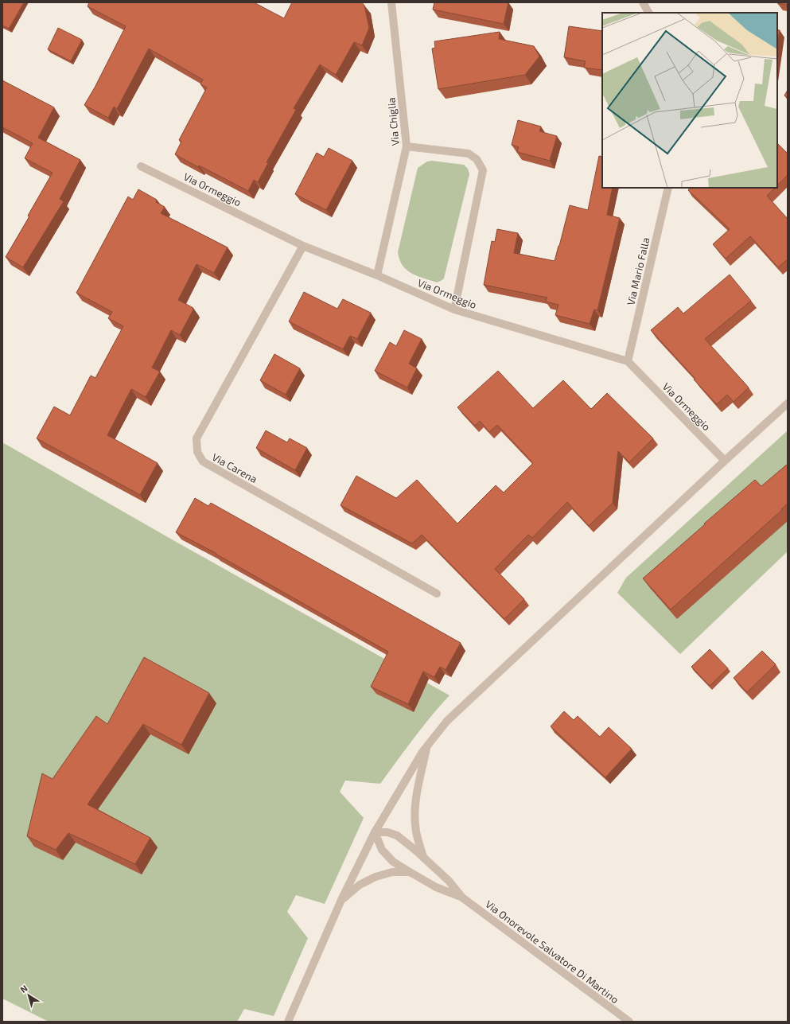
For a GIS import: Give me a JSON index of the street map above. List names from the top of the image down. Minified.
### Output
{"streets":{"street":["Via Chiglia","Via Ormeggio","Via Mario Falla","Via Carena","Via Onorevole Salvatore Di Martino"]},"crossings":[["Via Chiglia","Via Ormeggio"],["Via Ormeggio","Via Mario Falla"],["Via Ormeggio","Via Carena"]],"north":"top left"}
